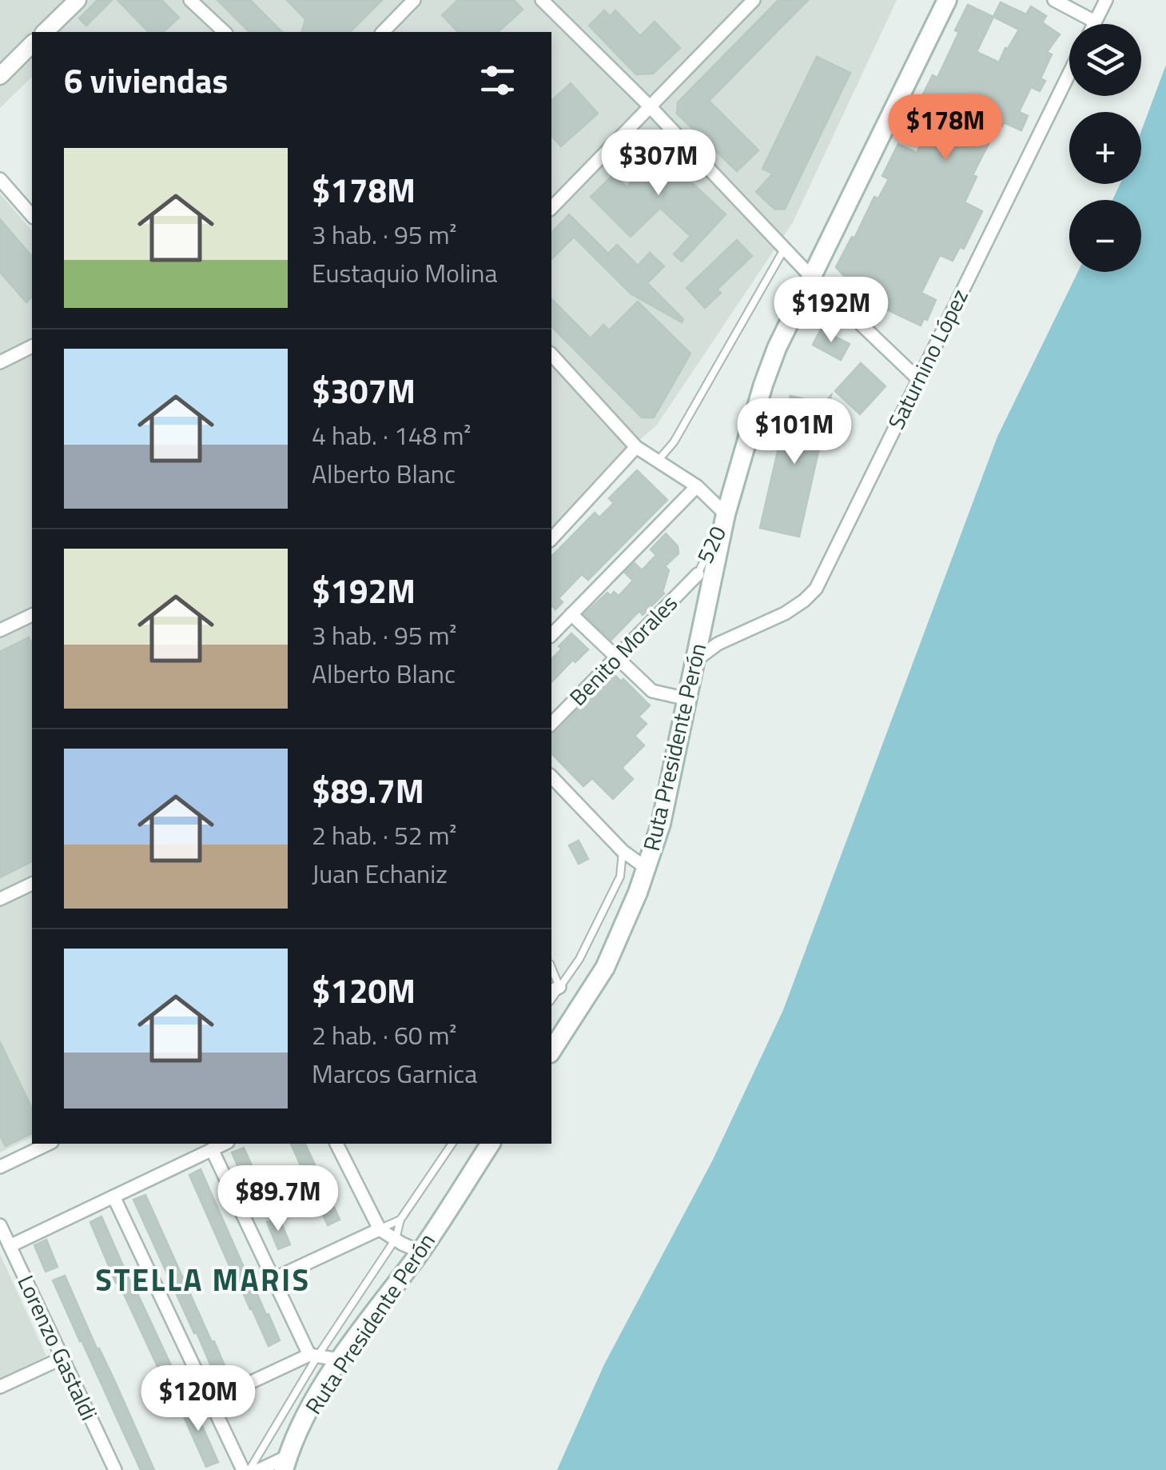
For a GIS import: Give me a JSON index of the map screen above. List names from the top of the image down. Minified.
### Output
{"streets":{"main road":["Ruta Presidente Perón"],"street":["Saturnino López","Benito Morales","Lorenzo Gastaldi"],"lane":["520"]},"crossings":[["Saturnino López","Ruta Presidente Perón"],["520","Benito Morales"],["520","Ruta Presidente Perón"]],"districts":["STELLA MARIS"],"page":{"map_buttons":["+","−"],"heading":"6 viviendas","price":["$178M","$307M","$192M","$101M","$89.7M","$120M"],"list":[{"name":"$178M","note":"3 hab. · 95 m² · Eustaquio Molina"},{"name":"$307M","note":"4 hab. · 148 m² · Alberto Blanc"},{"name":"$192M","note":"3 hab. · 95 m² · Alberto Blanc"},{"name":"$89.7M","note":"2 hab. · 52 m² · Juan Echaniz"},{"name":"$120M","note":"2 hab. · 60 m² · Marcos Garnica"}]}}
